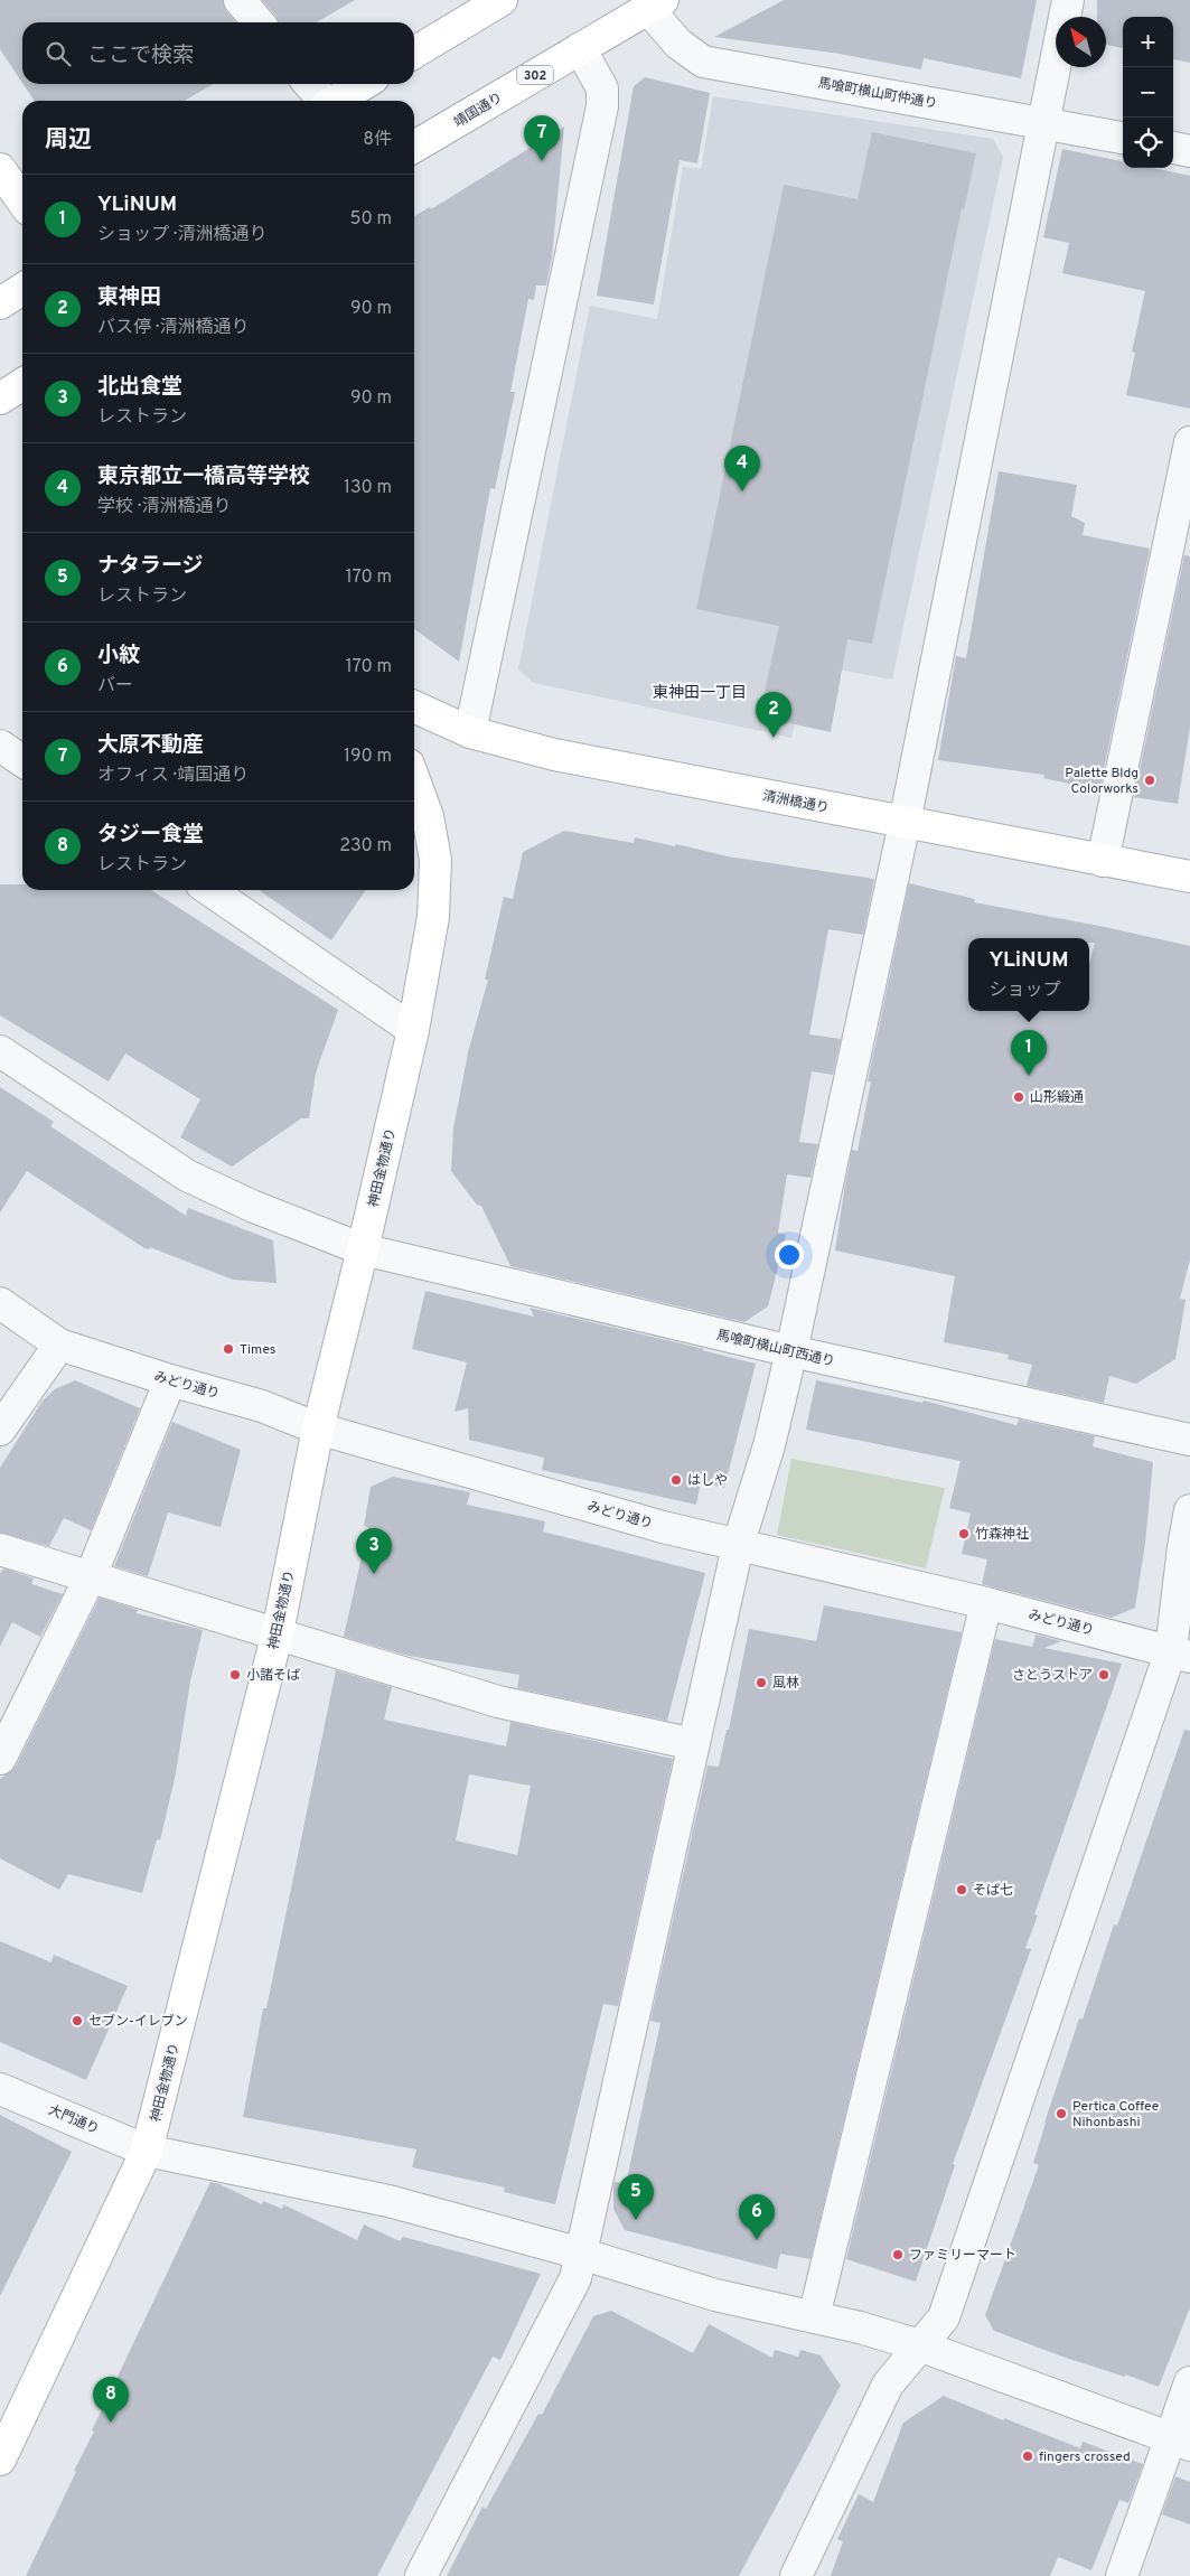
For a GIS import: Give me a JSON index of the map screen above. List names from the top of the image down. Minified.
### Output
{"streets":{"street":["302","馬喰町横山町仲通り","靖国通り","清洲橋通り","神田金物通り","馬喰町横山町西通り","みどり通り","大門通り"]},"crossings":[["馬喰町横山町仲通り","靖国通り"],["神田金物通り","馬喰町横山町西通り"],["神田金物通り","みどり通り"],["神田金物通り","大門通り"]],"districts":["東神田一丁目"],"places":["Palette Bldg Colorworks","山形緞通","Times","はしや","竹森神社","小諸そば","さとうストア","風林","そば七","セブン-イレブン","Pertica Coffee Nihonbashi","ファミリーマート","fingers crossed"],"north":"top left","page":{"map_buttons":["+","−"],"search":"ここで検索","heading":["周辺","8件"],"pins":["7","4","2","1","3","5","6","8"],"list":[{"mark":"1","name":"YLiNUM","note":"ショップ · 清洲橋通り","value":"50 m"},{"mark":"2","name":"東神田","note":"バス停 · 清洲橋通り","value":"90 m"},{"mark":"3","name":"北出食堂","note":"レストラン","value":"90 m"},{"mark":"4","name":"東京都立一橋高等学校","note":"学校 · 清洲橋通り","value":"130 m"},{"mark":"5","name":"ナタラージ","note":"レストラン","value":"170 m"},{"mark":"6","name":"小紋","note":"バー","value":"170 m"},{"mark":"7","name":"大原不動産","note":"オフィス · 靖国通り","value":"190 m"},{"mark":"8","name":"タジー食堂","note":"レストラン","value":"230 m"}],"popup":["YLiNUM","ショップ"]}}
